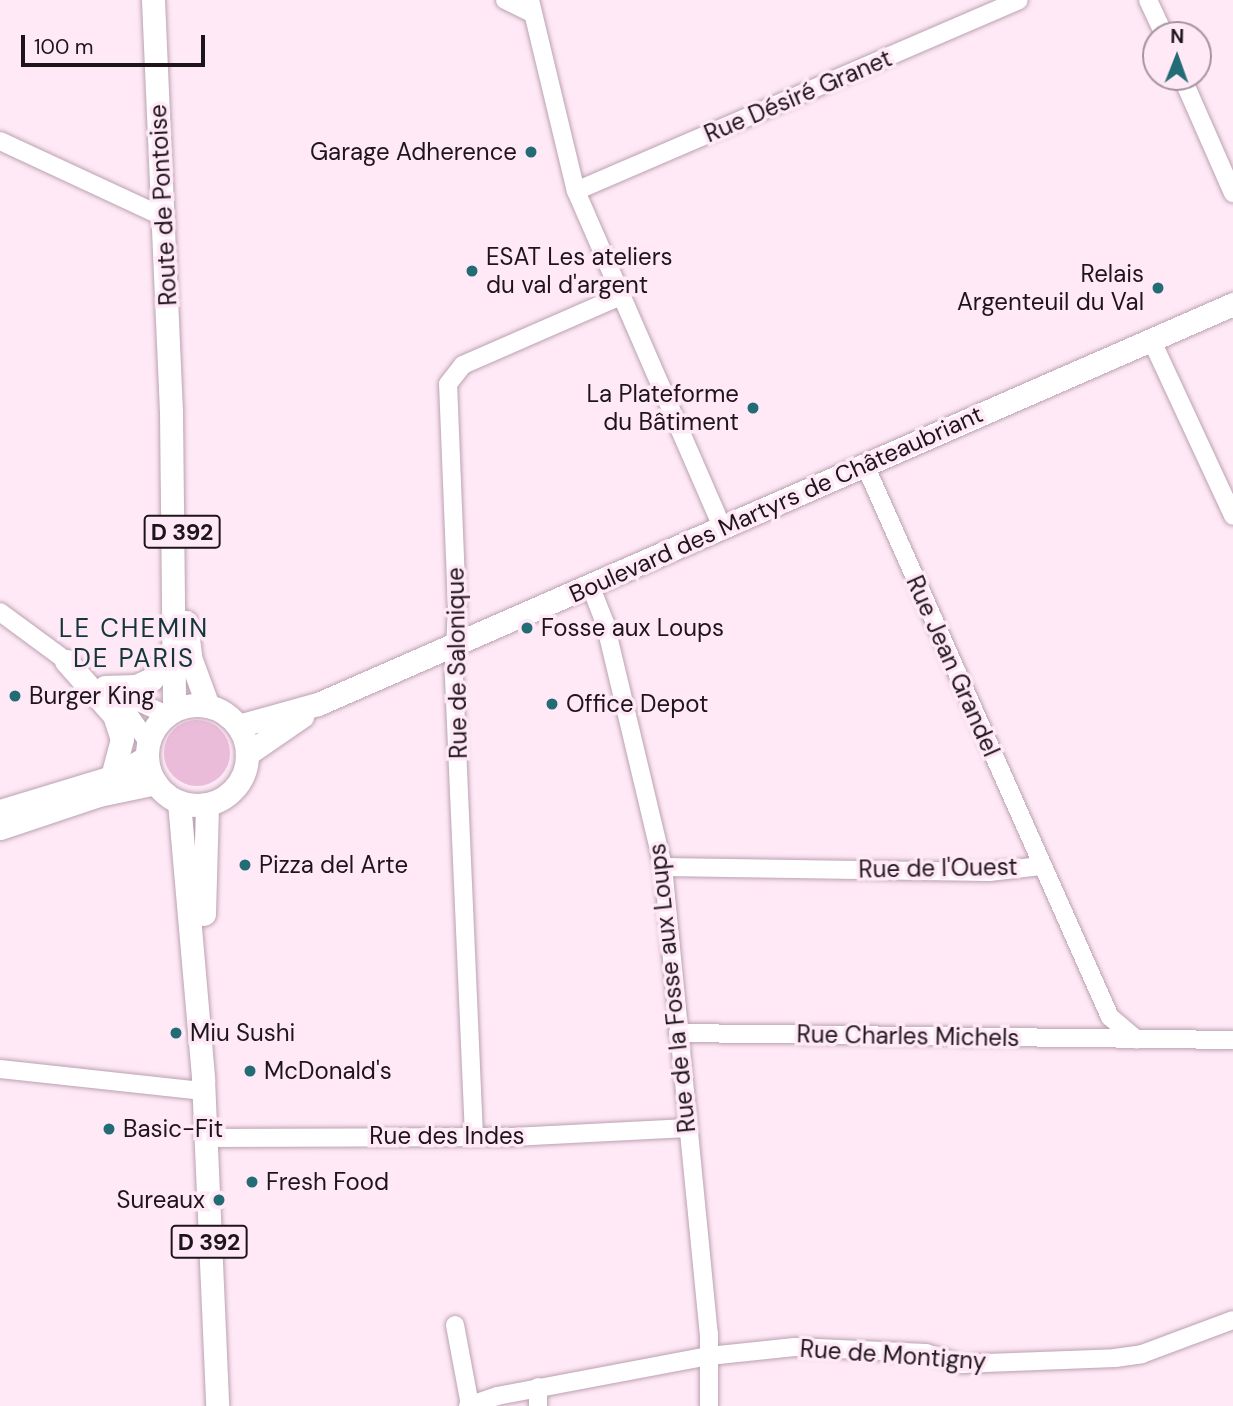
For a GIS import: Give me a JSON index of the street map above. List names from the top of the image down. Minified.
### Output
{"streets":{"main road":["Route de Pontoise","Boulevard des Martyrs de Châteaubriant","D 392"],"street":["Rue Désiré Granet","Rue de Salonique","Rue Jean Grandel","Rue de l'Ouest","Rue de la Fosse aux Loups","Rue Charles Michels","Rue des Indes","Rue de Montigny"]},"crossings":[["Route de Pontoise","Boulevard des Martyrs de Châteaubriant"],["Route de Pontoise","D 392"],["Boulevard des Martyrs de Châteaubriant","D 392"],["Boulevard des Martyrs de Châteaubriant","Rue de Salonique"],["Boulevard des Martyrs de Châteaubriant","Rue Jean Grandel"],["Boulevard des Martyrs de Châteaubriant","Rue de la Fosse aux Loups"],["D 392","Rue des Indes"],["Rue de Salonique","Rue des Indes"],["Rue Jean Grandel","Rue de l'Ouest"],["Rue de l'Ouest","Rue de la Fosse aux Loups"],["Rue de l'Ouest","Rue Charles Michels"],["Rue de la Fosse aux Loups","Rue Charles Michels"],["Rue de la Fosse aux Loups","Rue des Indes"],["Rue de la Fosse aux Loups","Rue de Montigny"]],"districts":["LE CHEMIN DE PARIS"],"places":["Garage Adherence","ESAT Les ateliers du val d'argent","Relais Argenteuil du Val","La Plateforme du Bâtiment","Fosse aux Loups","Burger King","Office Depot","Pizza del Arte","Miu Sushi","McDonald's","Basic-Fit","Fresh Food","Sureaux"],"scale_bar":"100 m","north":"top"}
